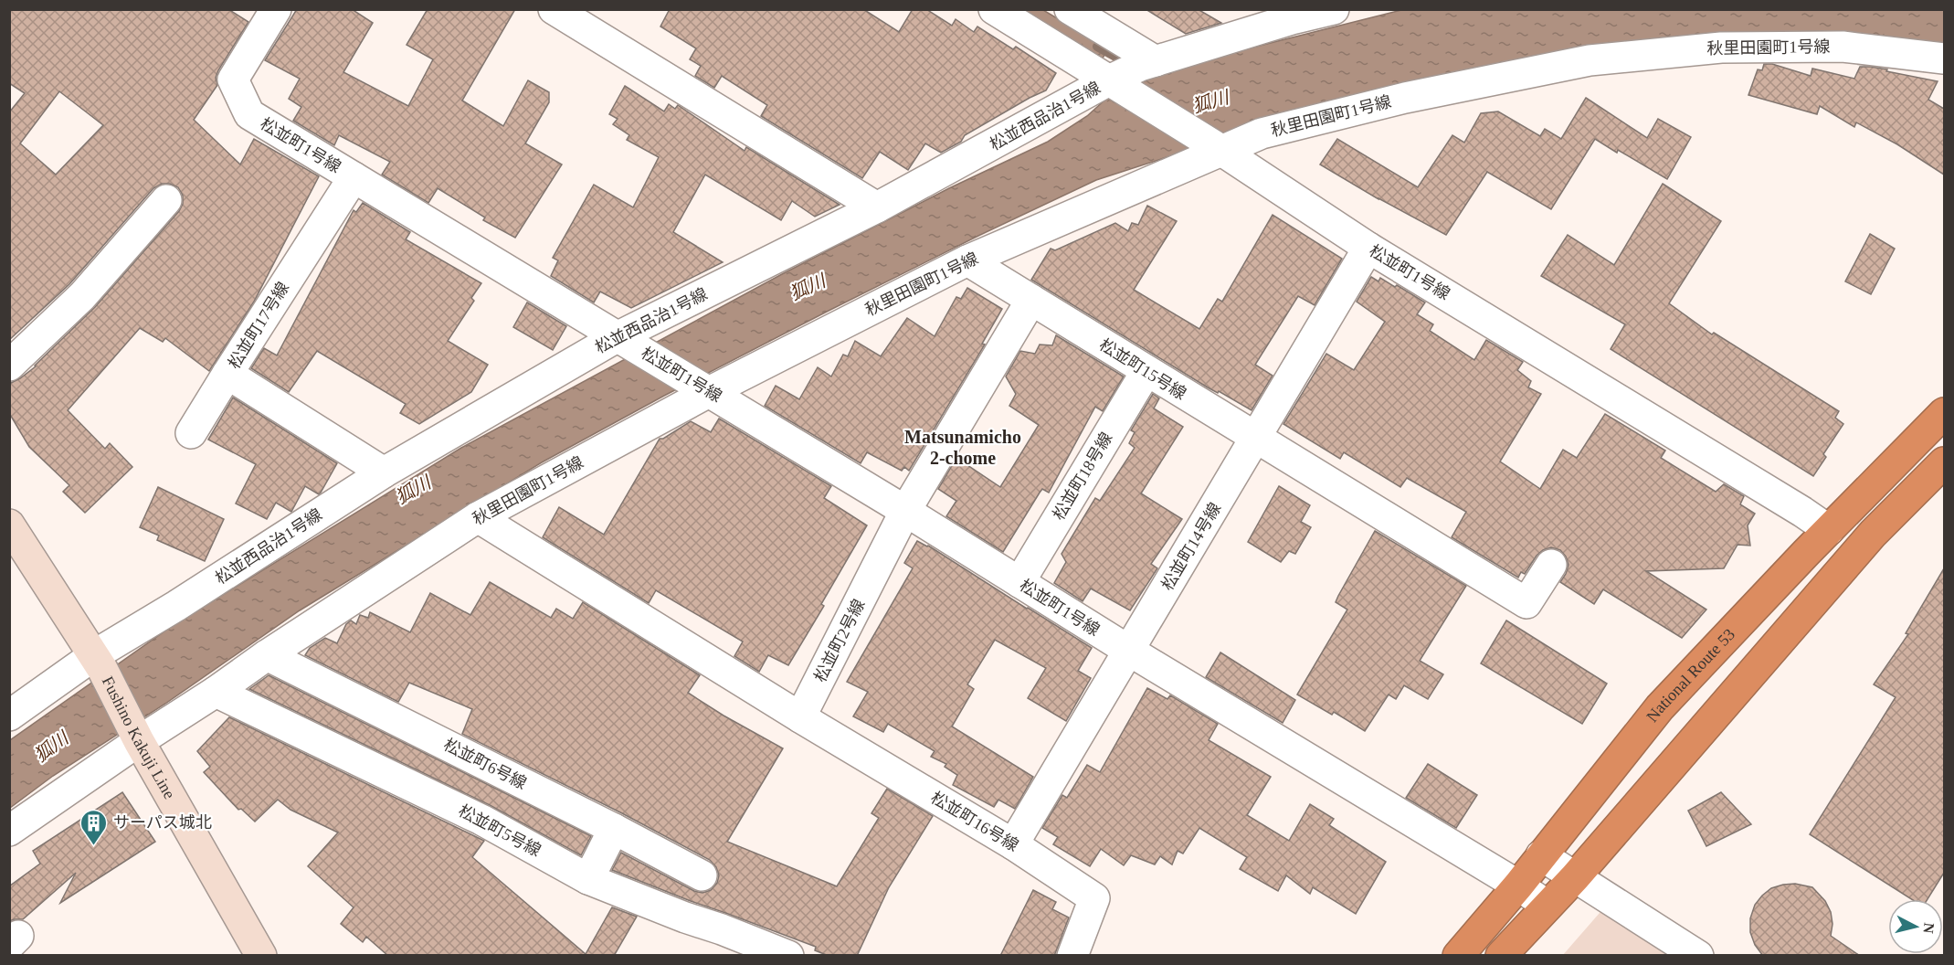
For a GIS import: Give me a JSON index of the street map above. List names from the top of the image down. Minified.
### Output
{"streets":{"highway":["National Route 53"],"main road":["Fushino Kakuji Line"],"street":["秋里田園町1号線","松並西品治1号線","松並町1号線","松並町17号線","松並町15号線","松並町18号線","松並町14号線","松並町2号線","松並町6号線","松並町16号線","松並町5号線"]},"crossings":[["秋里田園町1号線","松並町1号線"],["秋里田園町1号線","Fushino Kakuji Line"],["秋里田園町1号線","松並町6号線"],["秋里田園町1号線","松並町5号線"],["松並西品治1号線","松並町1号線"],["松並西品治1号線","松並町17号線"],["松並西品治1号線","Fushino Kakuji Line"],["松並町1号線","松並町17号線"],["松並町1号線","松並町18号線"],["松並町1号線","松並町14号線"],["松並町1号線","松並町2号線"],["松並町1号線","National Route 53"],["松並町15号線","松並町18号線"],["松並町15号線","松並町14号線"],["松並町15号線","松並町2号線"],["松並町14号線","松並町16号線"],["松並町2号線","松並町16号線"]],"districts":["Matsunamicho 2-chome"],"water":["狐川"],"places":{"building":["サーパス城北"]},"north":"right"}
